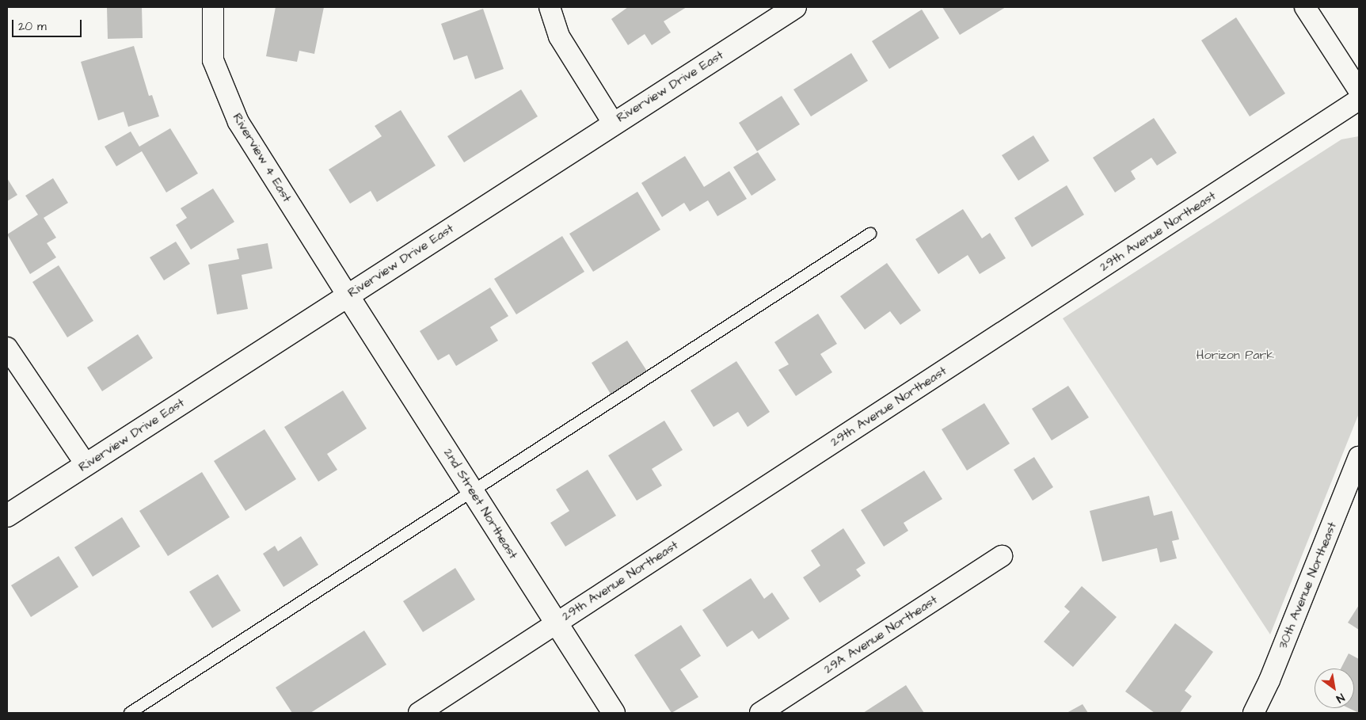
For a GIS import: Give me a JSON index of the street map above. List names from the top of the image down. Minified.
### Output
{"streets":{"street":["Riverview Drive East","Riverview 4 East","29th Avenue Northeast","2nd Street Northeast","30th Avenue Northeast","29A Avenue Northeast"]},"crossings":[["Riverview Drive East","Riverview 4 East"],["Riverview Drive East","2nd Street Northeast"],["Riverview 4 East","2nd Street Northeast"],["29th Avenue Northeast","2nd Street Northeast"]],"parks":["Horizon Park"],"scale_bar":"20 m","north":"bottom right"}
